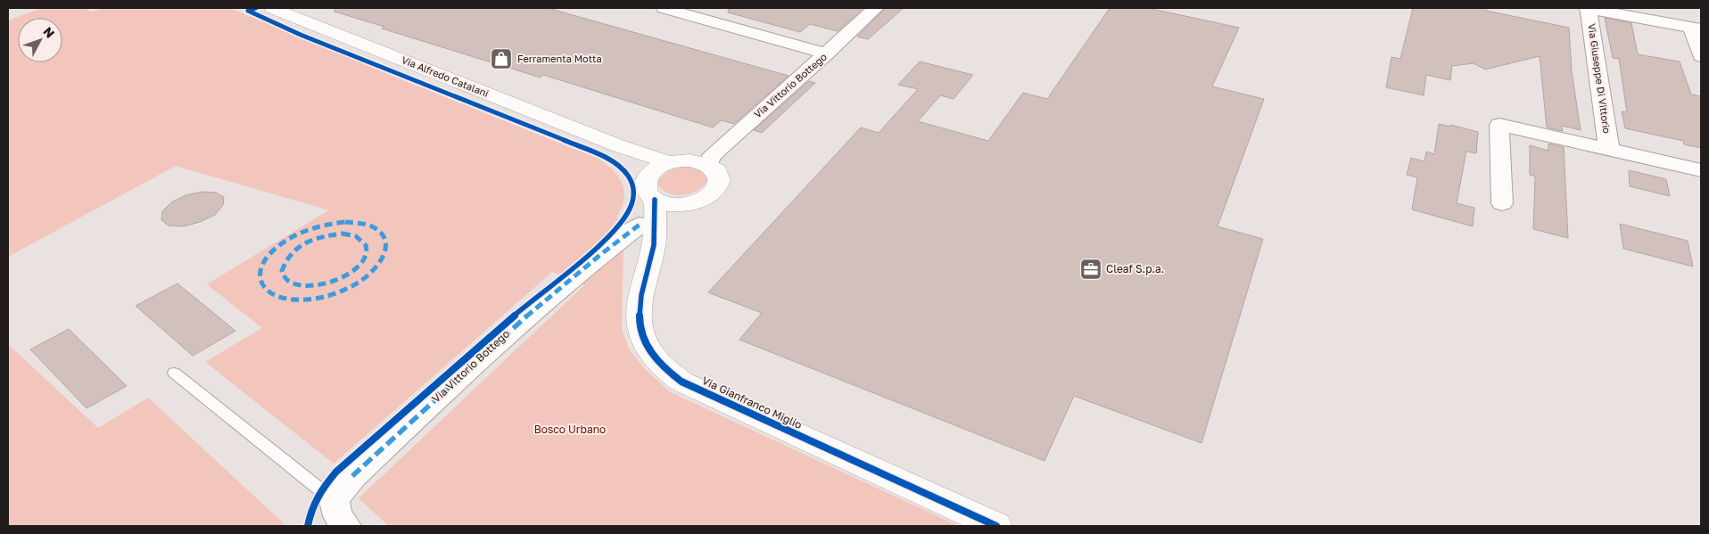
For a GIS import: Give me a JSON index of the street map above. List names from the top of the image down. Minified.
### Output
{"streets":{"street":["Via Alfredo Catalani","Via Giuseppe Di Vittorio","Via Vittorio Bottego","Via Gianfranco Miglio"]},"crossings":[["Via Alfredo Catalani","Via Vittorio Bottego"],["Via Alfredo Catalani","Via Gianfranco Miglio"],["Via Vittorio Bottego","Via Gianfranco Miglio"]],"parks":["Bosco Urbano"],"places":{"shop":["Ferramenta Motta"],"office":["Cleaf S.p.a."]},"north":"top right"}
